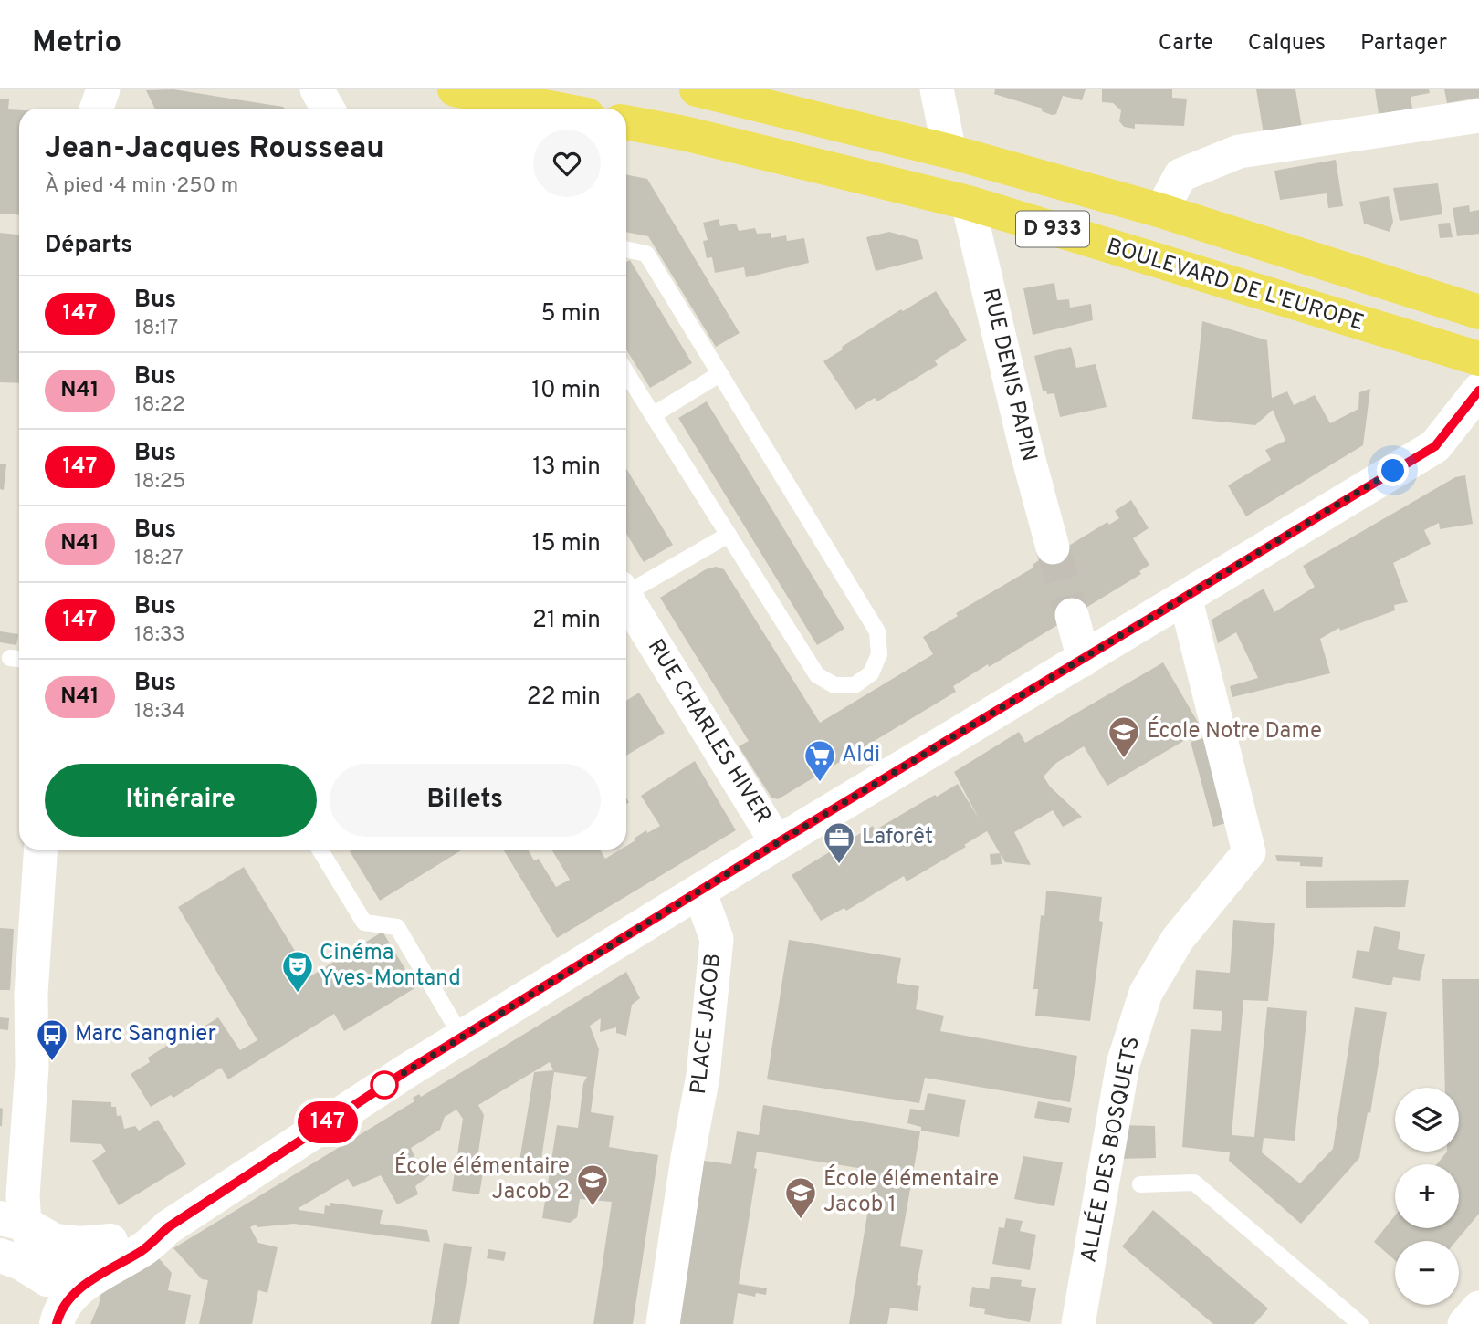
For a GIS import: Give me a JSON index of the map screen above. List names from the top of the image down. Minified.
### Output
{"streets":{"main road":["D 933","BOULEVARD DE L'EUROPE"],"street":["RUE DENIS PAPIN","RUE CHARLES HIVER","PLACE JACOB","ALLÉE DES BOSQUETS"]},"crossings":[["BOULEVARD DE L'EUROPE","RUE DENIS PAPIN"]],"places":{"school or university":["École Notre Dame","École élémentaire Jacob 2","École élémentaire Jacob 1"],"supermarket":["Aldi"],"office":["Laforêt"],"theatre":["Cinéma Yves-Montand"],"bus stop":["Marc Sangnier"]},"lines":["bus line 147"],"page":{"header":"Metrio","nav":["Carte","Calques","Partager"],"on_map":"147","heading":[["Jean-Jacques Rousseau","À pied · 4 min · 250 m"],"Départs"],"list":[{"mark":"147","name":"Bus","note":"18:17","value":"5 min"},{"mark":"N41","name":"Bus","note":"18:22","value":"10 min"},{"mark":"147","name":"Bus","note":"18:25","value":"13 min"},{"mark":"N41","name":"Bus","note":"18:27","value":"15 min"},{"mark":"147","name":"Bus","note":"18:33","value":"21 min"},{"mark":"N41","name":"Bus","note":"18:34","value":"22 min"}],"buttons":["Itinéraire","Billets"],"map_buttons":["+","−"]}}
